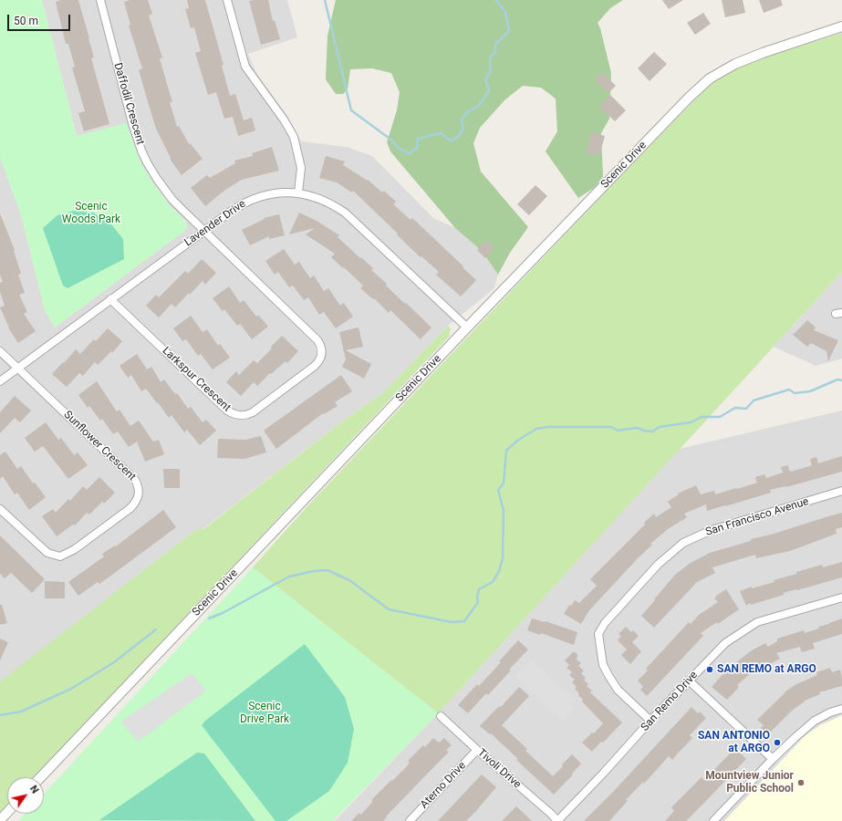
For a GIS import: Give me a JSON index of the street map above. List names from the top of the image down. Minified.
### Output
{"streets":{"street":["Daffodil Crescent","Scenic Drive","Lavender Drive","Larkspur Crescent","Sunflower Crescent","San Francisco Avenue","San Remo Drive","Tivoli Drive","Aterno Drive"]},"crossings":[["Daffodil Crescent","Lavender Drive"],["Daffodil Crescent","Larkspur Crescent"],["Scenic Drive","Lavender Drive"],["Lavender Drive","Larkspur Crescent"],["Lavender Drive","Sunflower Crescent"],["San Francisco Avenue","San Remo Drive"],["San Remo Drive","Tivoli Drive"],["Tivoli Drive","Aterno Drive"]],"parks":["Scenic Woods Park","Scenic Drive Park"],"places":["SAN REMO at ARGO","SAN ANTONIO at ARGO","Mountview Junior Public School"],"scale_bar":"50 m","north":"top right"}
